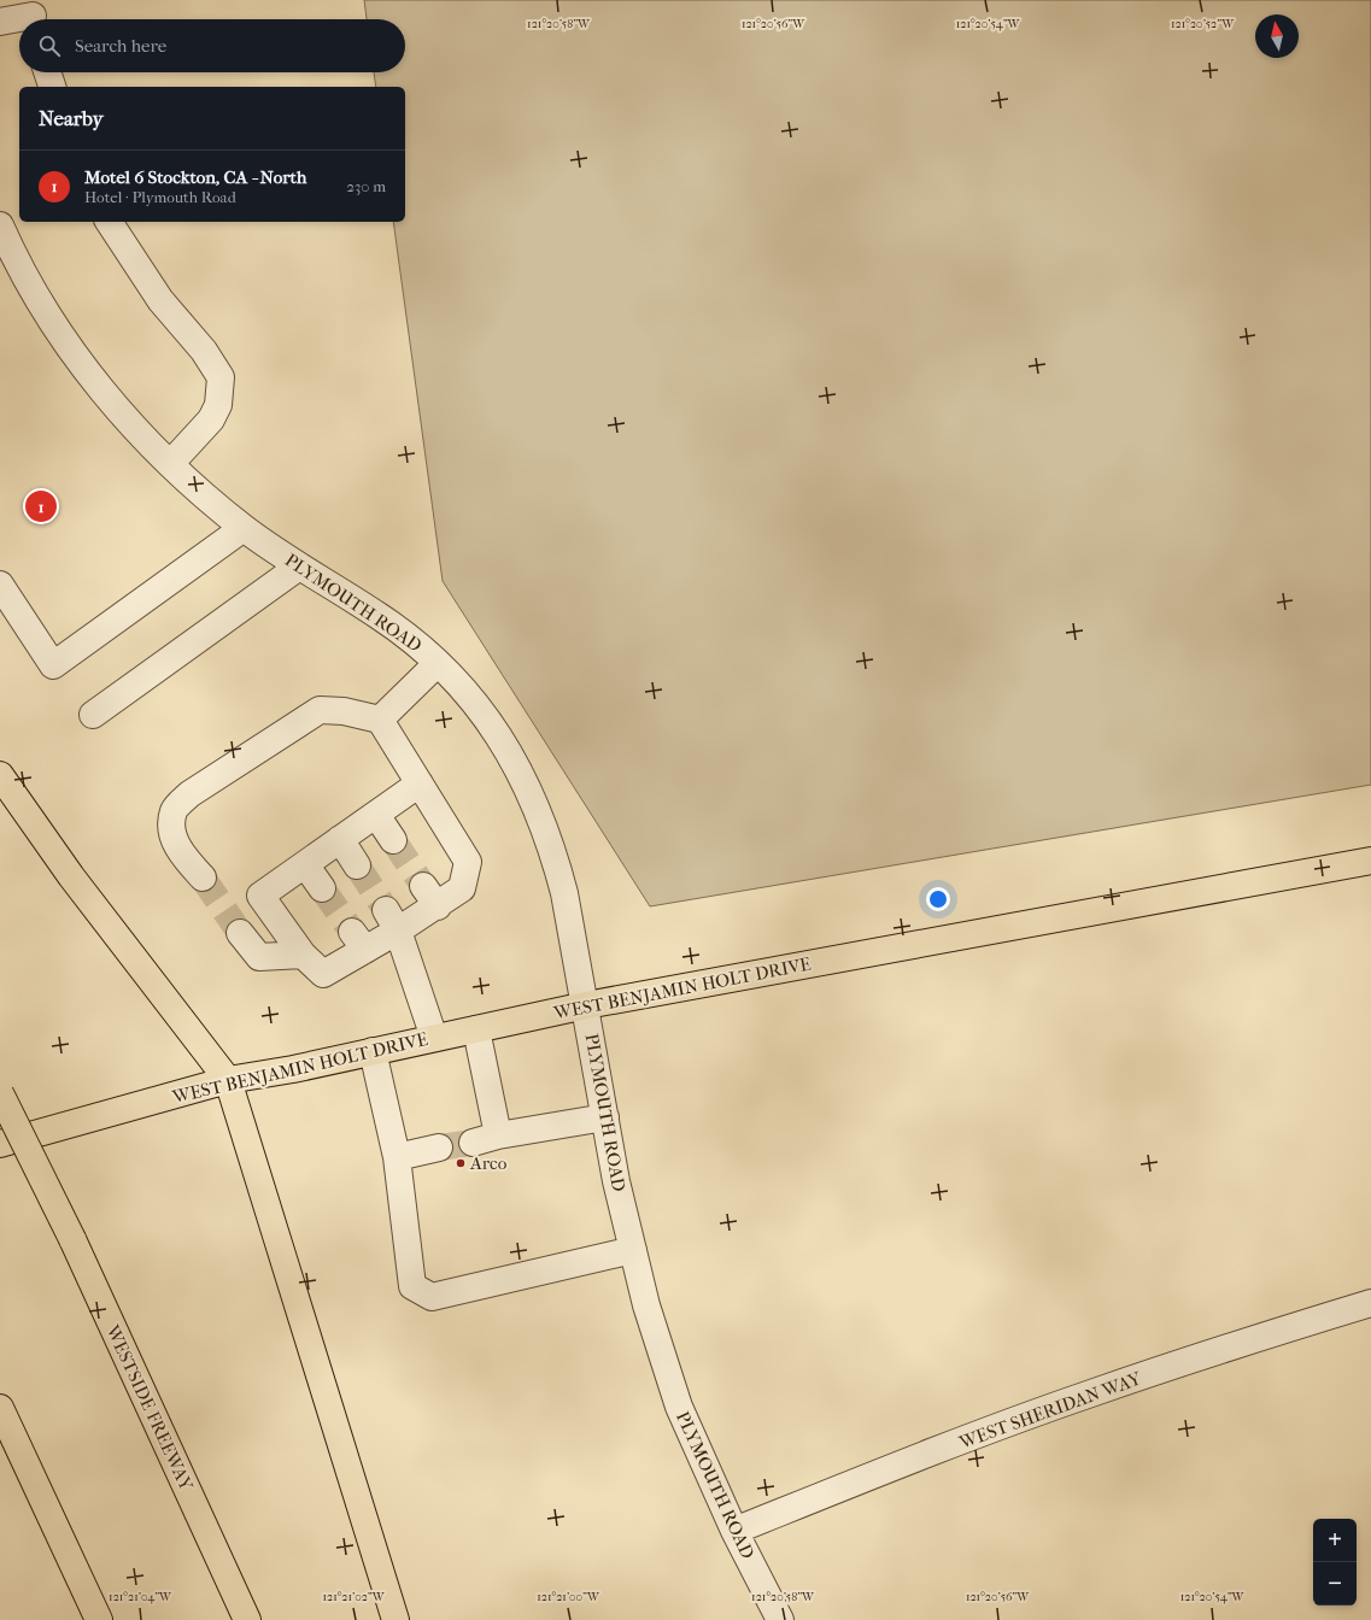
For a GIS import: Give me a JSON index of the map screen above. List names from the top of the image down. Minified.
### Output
{"streets":{"main road":["WEST BENJAMIN HOLT DRIVE","WESTSIDE FREEWAY"],"street":["PLYMOUTH ROAD","WEST SHERIDAN WAY"]},"crossings":[["PLYMOUTH ROAD","WEST BENJAMIN HOLT DRIVE"],["PLYMOUTH ROAD","WEST SHERIDAN WAY"]],"places":["Arco"],"north":"top","page":{"search":"Search here","heading":"Nearby","list":[{"mark":"1","name":"Motel 6 Stockton, CA - North","note":"Hotel · Plymouth Road","value":"230 m"}],"pins":"1","map_buttons":["+","−"]},"coordinates":["121°20'58\"W","121°20'56\"W","121°20'54\"W","121°20'52\"W","121°21'04\"W","121°21'02\"W","121°21'00\"W"]}
